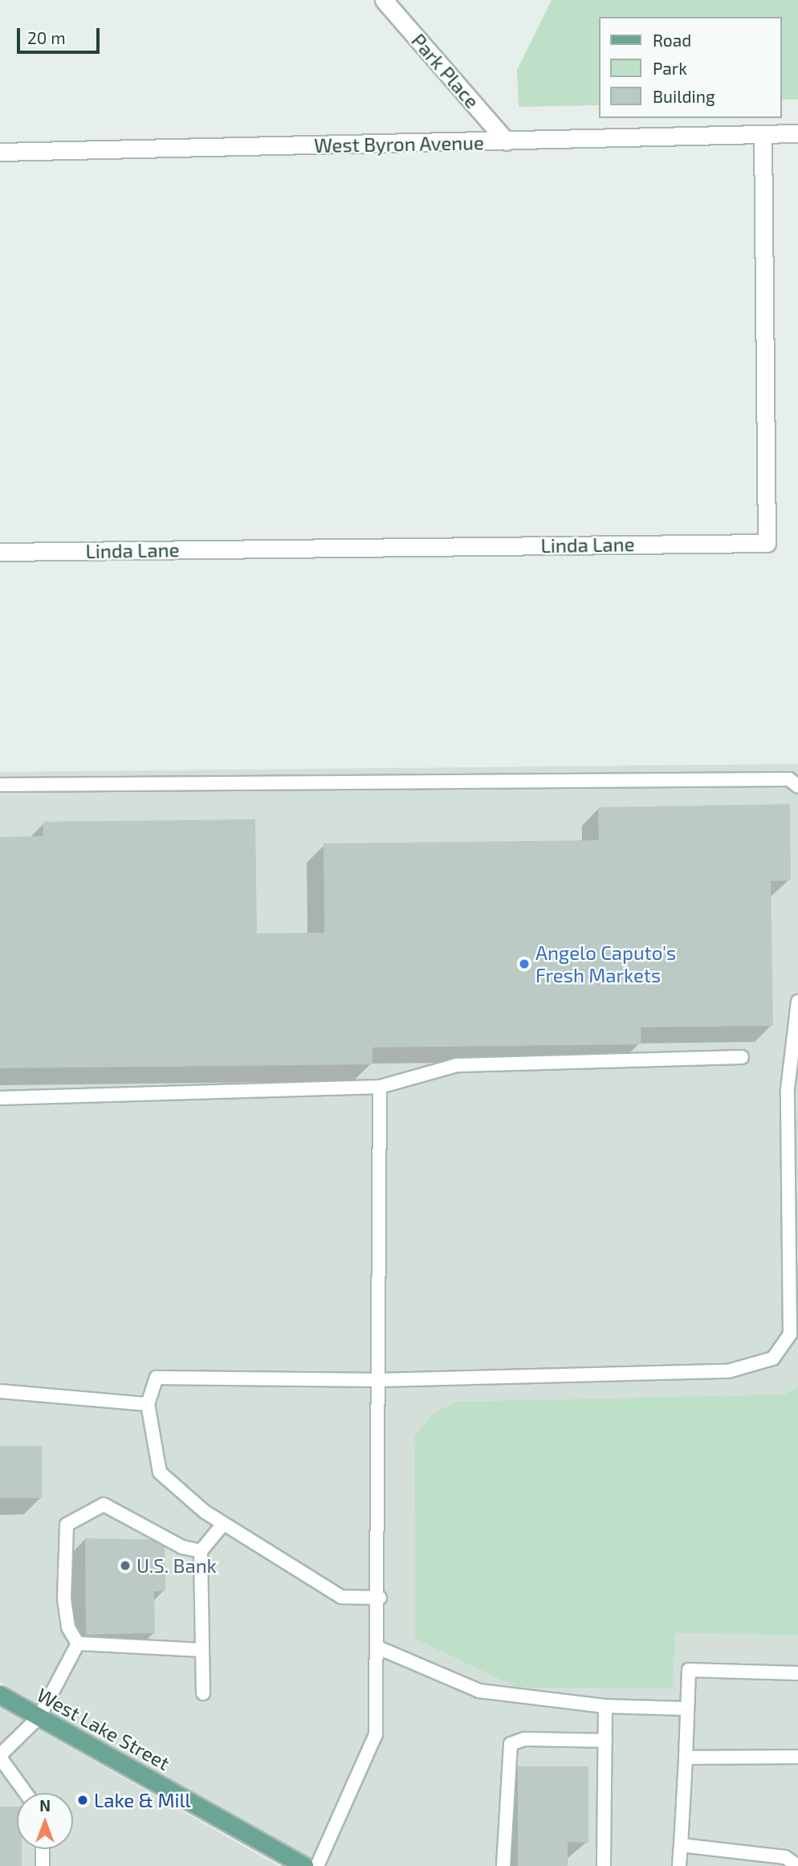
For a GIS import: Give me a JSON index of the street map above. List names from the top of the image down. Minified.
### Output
{"streets":{"main road":["West Lake Street"],"street":["Park Place","West Byron Avenue","Linda Lane"]},"crossings":[["Park Place","West Byron Avenue"],["West Byron Avenue","Linda Lane"]],"places":["Angelo Caputo's Fresh Markets","U.S. Bank","Lake & Mill"],"legend":["Road","Park","Building"],"scale_bar":"20 m","north":"top"}
